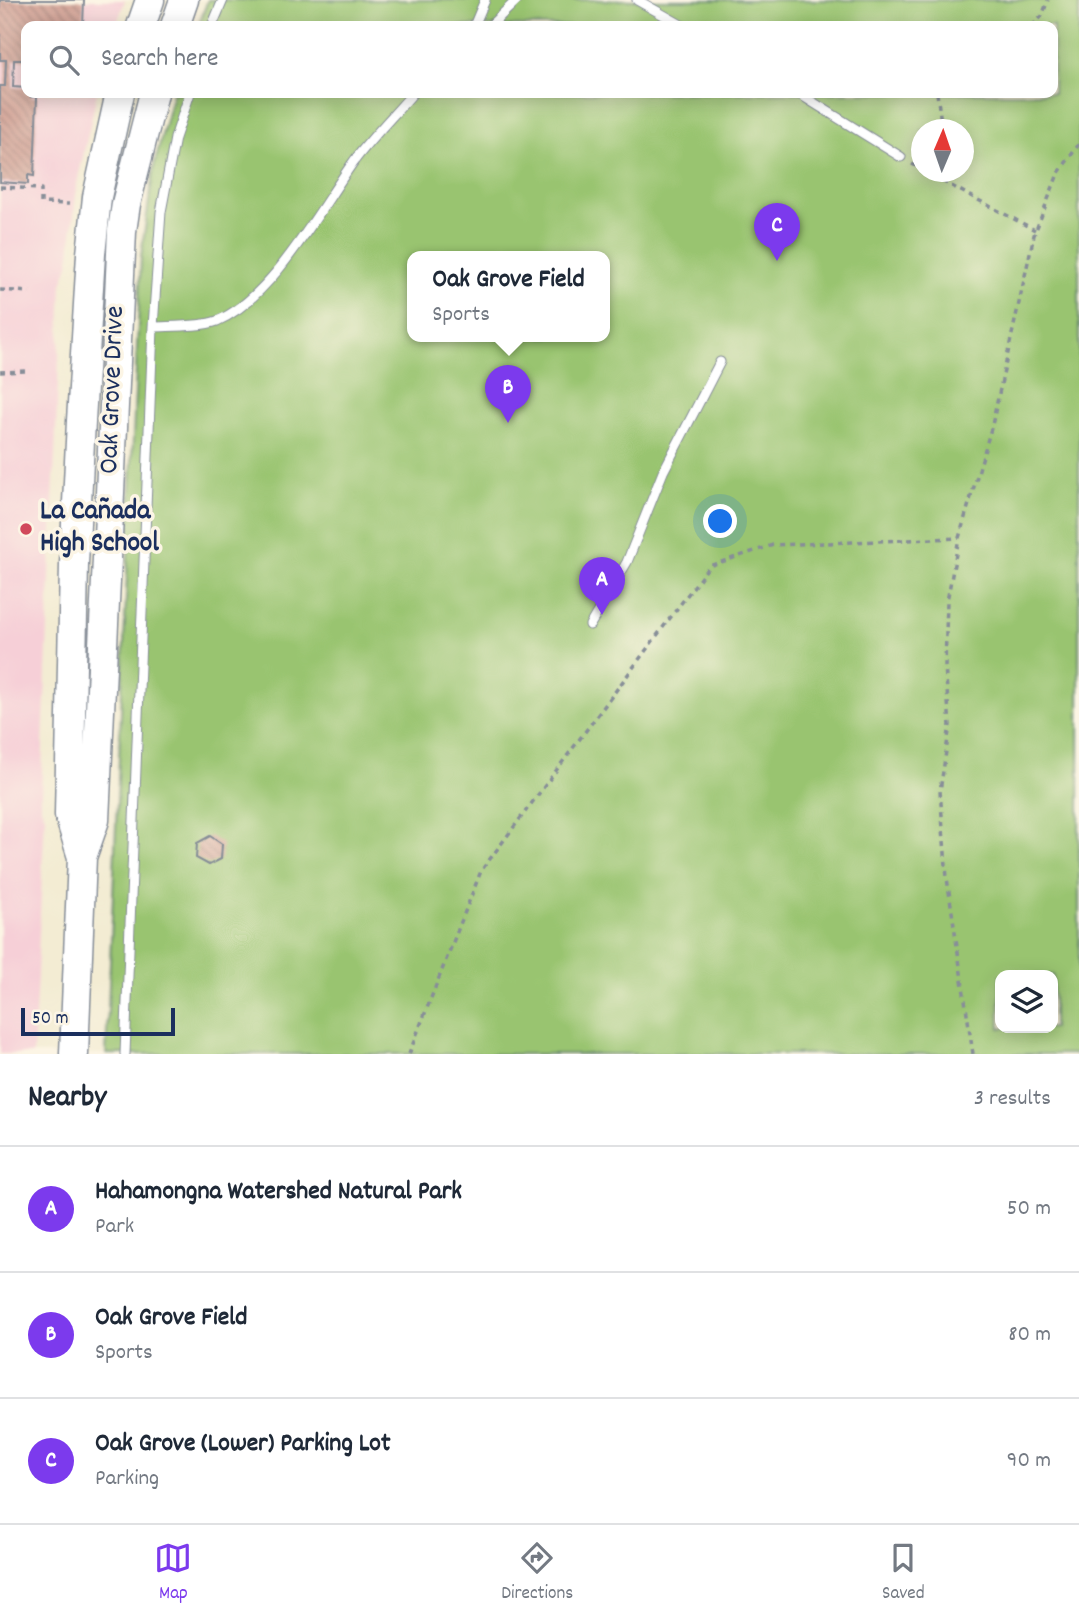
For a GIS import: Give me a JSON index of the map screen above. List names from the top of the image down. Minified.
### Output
{"streets":{"main road":["Oak Grove Drive"]},"places":["La Cañada High School"],"scale_bar":"50 m","north":"top","page":{"search":"Search here","pins":["C","B","A"],"popup":["Oak Grove Field","Sports"],"scale":"50 m","heading":["Nearby","3 results"],"list":[{"mark":"A","name":"Hahamongna Watershed Natural Park","note":"Park","value":"50 m"},{"mark":"B","name":"Oak Grove Field","note":"Sports","value":"80 m"},{"mark":"C","name":"Oak Grove (Lower) Parking Lot","note":"Parking","value":"90 m"}],"nav":["Map","Directions","Saved"]}}
